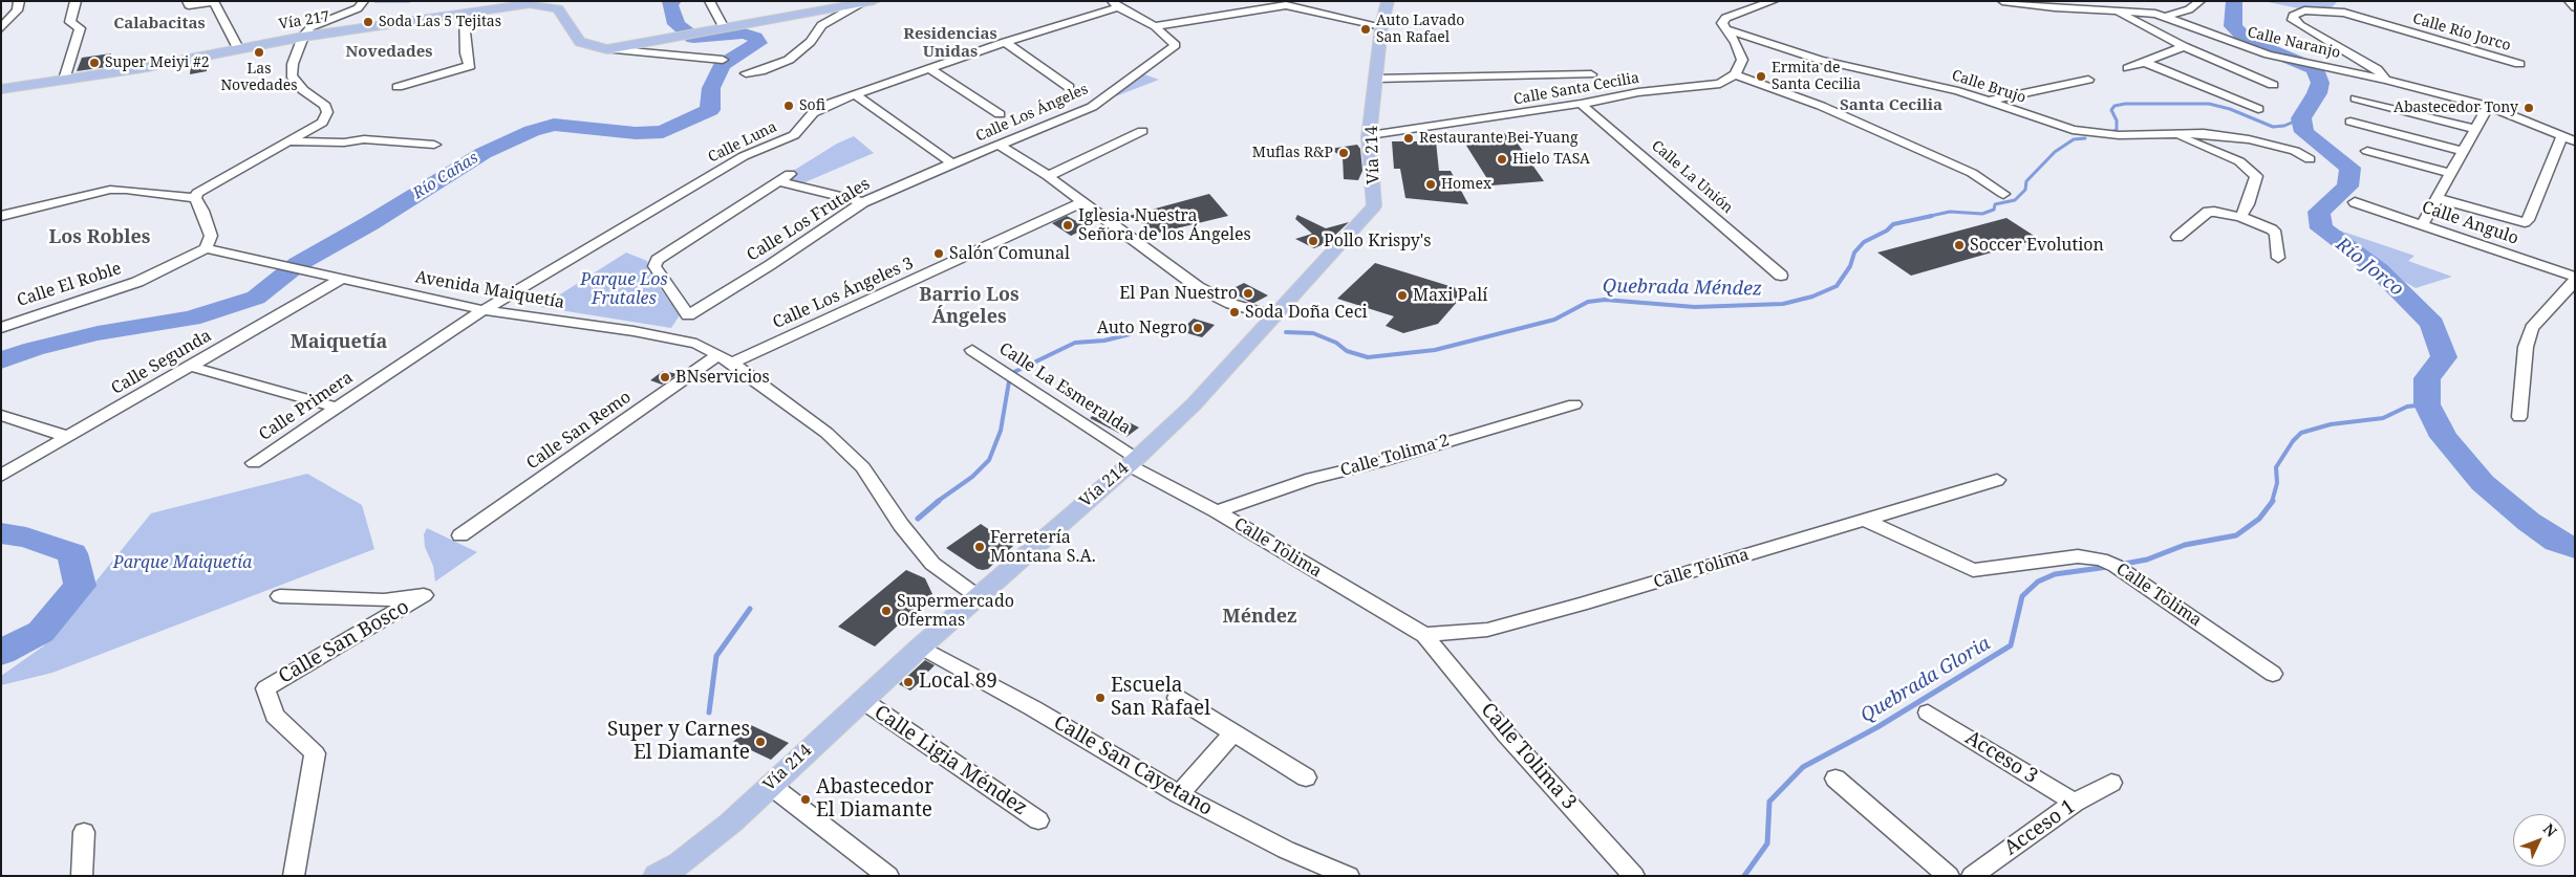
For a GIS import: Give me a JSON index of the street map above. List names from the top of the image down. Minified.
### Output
{"streets":{"main road":["Vía 217","Vía 214"],"street":["Calle Río Jorco","Calle Naranjo","Calle Brujo","Calle Santa Cecilia","Calle Los Ángeles","Calle Luna","Calle La Unión","Calle Los Frutales","Calle Angulo","Calle El Roble","Avenida Maiquetía","Calle Los Ángeles 3","Calle Segunda","Calle La Esmeralda","Calle Primera","Calle San Remo","Calle Tolima 2","Calle Tolima","Calle San Bosco","Calle Tolima 3","Acceso 3","Calle Ligia Méndez","Calle San Cayetano","Acceso 1"]},"crossings":[["Calle Río Jorco","Calle Naranjo"],["Calle Santa Cecilia","Vía 214"],["Calle Santa Cecilia","Calle La Unión"],["Calle Los Ángeles","Calle Los Frutales"],["Calle Luna","Avenida Maiquetía"],["Calle Luna","Calle Primera"],["Vía 214","Avenida Maiquetía"],["Vía 214","Calle La Esmeralda"],["Vía 214","Calle Tolima"],["Vía 214","Calle Ligia Méndez"],["Vía 214","Calle San Cayetano"],["Calle El Roble","Avenida Maiquetía"],["Avenida Maiquetía","Calle Los Ángeles 3"],["Avenida Maiquetía","Calle Segunda"],["Avenida Maiquetía","Calle Primera"],["Avenida Maiquetía","Calle San Remo"],["Calle Los Ángeles 3","Calle San Remo"],["Calle La Esmeralda","Calle Tolima"],["Calle Tolima 2","Calle Tolima"],["Calle Tolima","Calle Tolima 3"],["Acceso 3","Acceso 1"]],"districts":["Calabacitas","Residencias Unidas","Novedades","Santa Cecilia","Los Robles","Barrio Los Ángeles","Maiquetía","Méndez"],"water":["Río Cañas","Río Jorco","Quebrada Méndez","Quebrada Gloria"],"parks":["Parque Los Frutales","Parque Maiquetía"],"places":["Soda Las 5 Tejitas","Auto Lavado San Rafael","Las Novedades","Super Meiyi #2","Ermita de Santa Cecilia","Sofi","Abastecedor Tony","Restaurante Bei-Yuang","Muflas R&P","Hielo TASA","Homex","Iglesia Nuestra Señora de los Ángeles","Pollo Krispy's","Soccer Evolution","Salón Comunal","El Pan Nuestro","Maxi Palí","Soda Doña Ceci","Auto Negro","BNservicios","Ferretería Montana S.A.","Supermercado Ofermas","Local 89","Escuela San Rafael","Super y Carnes El Diamante","Abastecedor El Diamante"],"north":"top right"}
